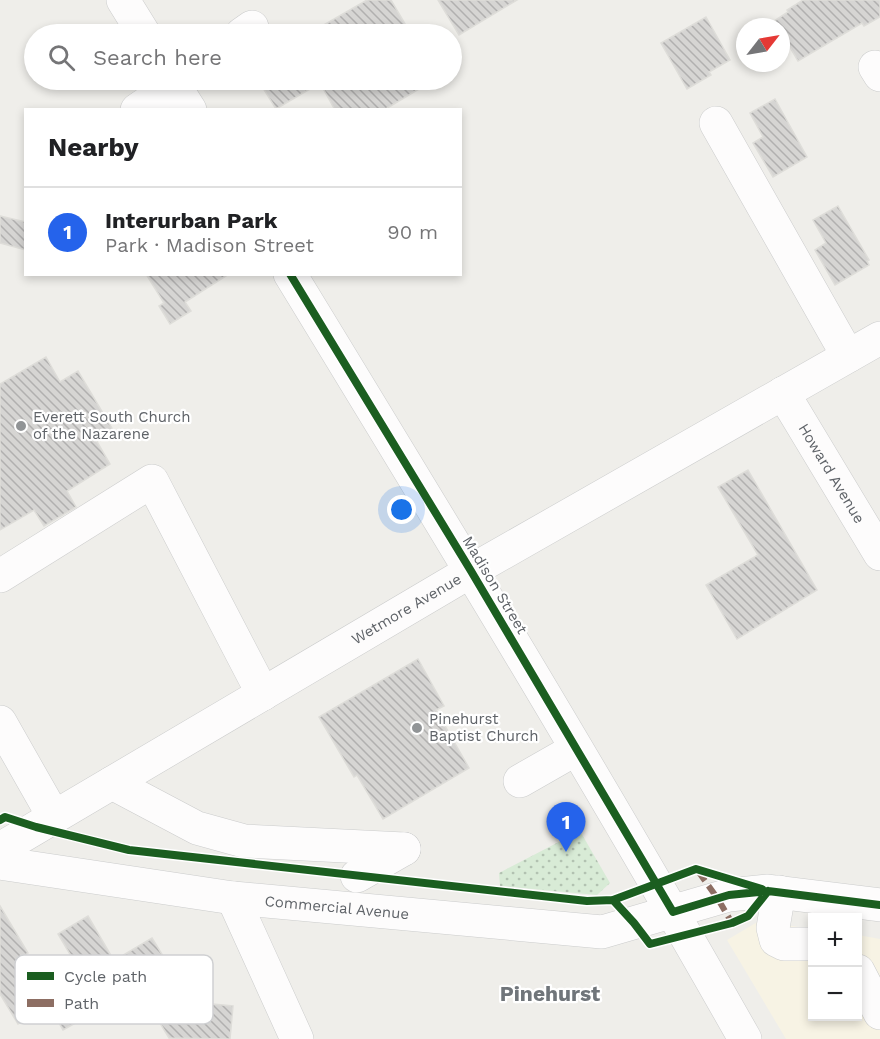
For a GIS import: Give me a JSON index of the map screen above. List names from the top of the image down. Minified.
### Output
{"streets":{"street":["Howard Avenue","Madison Street","Wetmore Avenue","Commercial Avenue"]},"crossings":[["Howard Avenue","Wetmore Avenue"],["Madison Street","Wetmore Avenue"],["Madison Street","Commercial Avenue"]],"districts":["Pinehurst"],"places":["Everett South Church of the Nazarene","Pinehurst Baptist Church"],"legend":["Cycle path","Path"],"north":"top right","page":{"search":"Search here","heading":"Nearby","list":[{"mark":"1","name":"Interurban Park","note":"Park · Madison Street","value":"90 m"}],"pins":"1","map_buttons":["+","−"]}}
